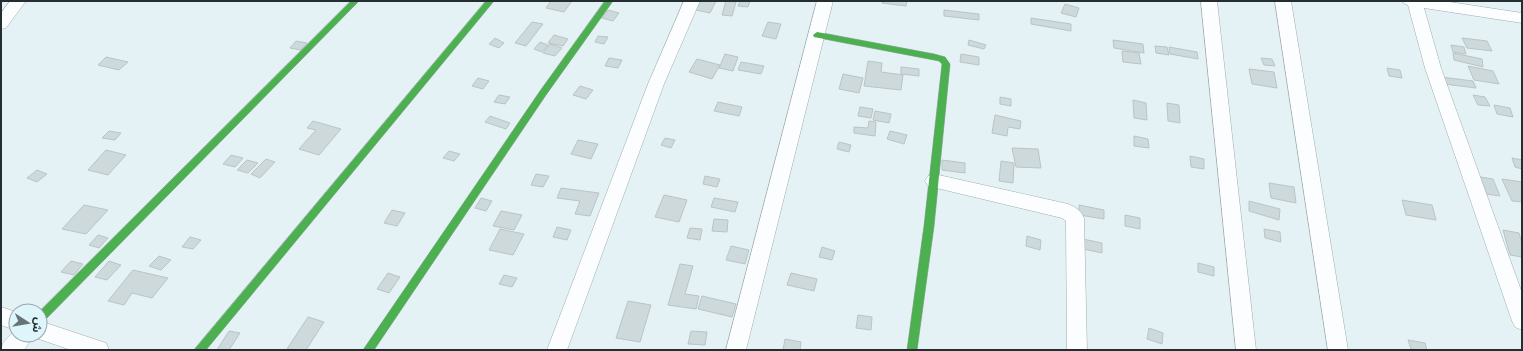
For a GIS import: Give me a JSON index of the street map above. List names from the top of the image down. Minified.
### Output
{"north":"right"}
